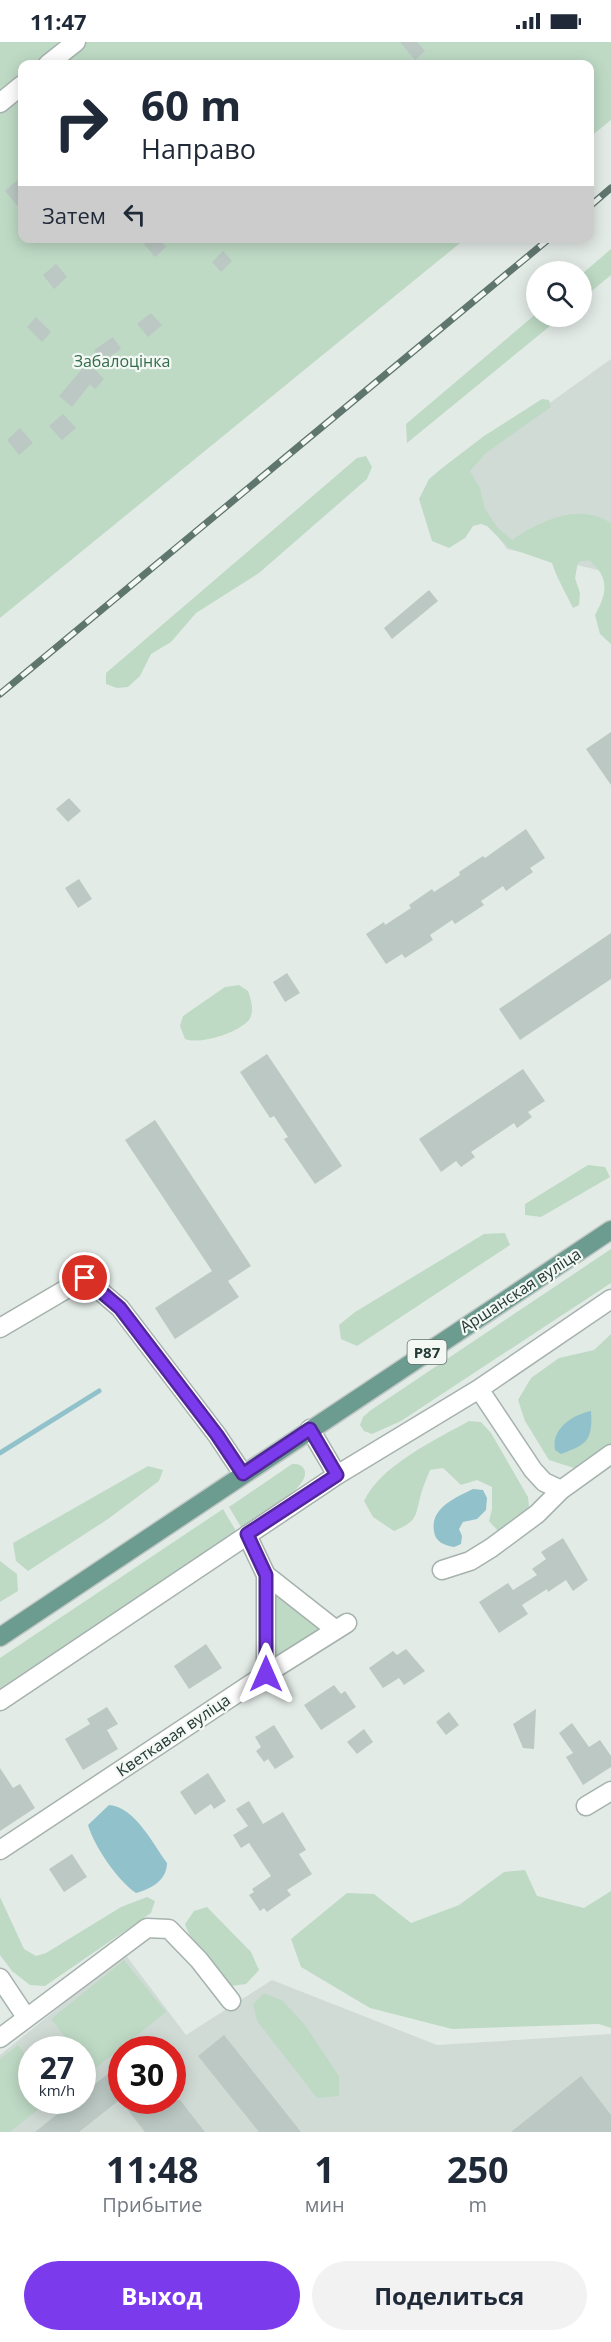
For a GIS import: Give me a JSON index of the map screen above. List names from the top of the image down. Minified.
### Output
{"streets":{"main road":["Аршанская вуліца","Р87"],"street":["Кветкавая вуліца"]},"crossings":[["Аршанская вуліца","Р87"]],"parks":["Забалоцінка"],"page":{"status":"11:47","turn":["60 m","Направо"],"then":"Затем","speed":"27 km/h","limit":"30","eta":["11:48","Прибытие","1","мин","250","m"],"buttons":["Выход","Поделиться"]}}
